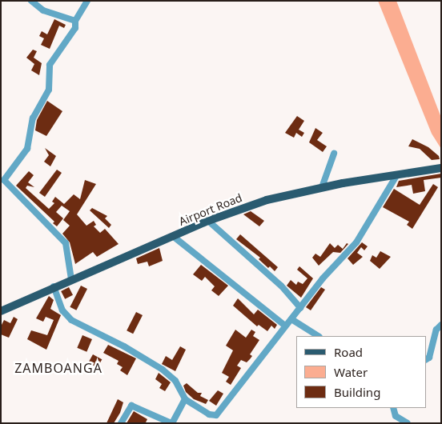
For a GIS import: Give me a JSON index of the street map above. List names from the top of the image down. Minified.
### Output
{"streets":{"main road":["Airport Road"]},"districts":["ZAMBOANGA"],"legend":["Road","Water","Building"]}
